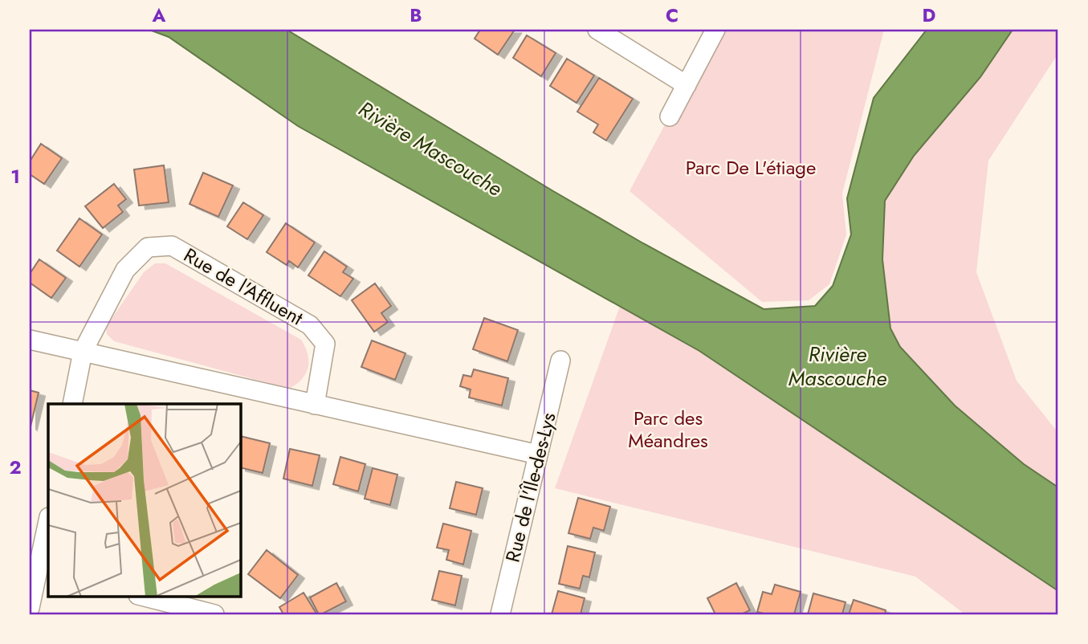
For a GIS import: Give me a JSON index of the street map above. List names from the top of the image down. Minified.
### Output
{"streets":{"street":["Rue de l'Affluent","Rue de l'Île-des-Lys"]},"water":["Rivière Mascouche"],"parks":["Parc De L'étiage","Parc des Méandres"],"grid":{"columns":["A","B","C","D"],"rows":["1","2"]}}
